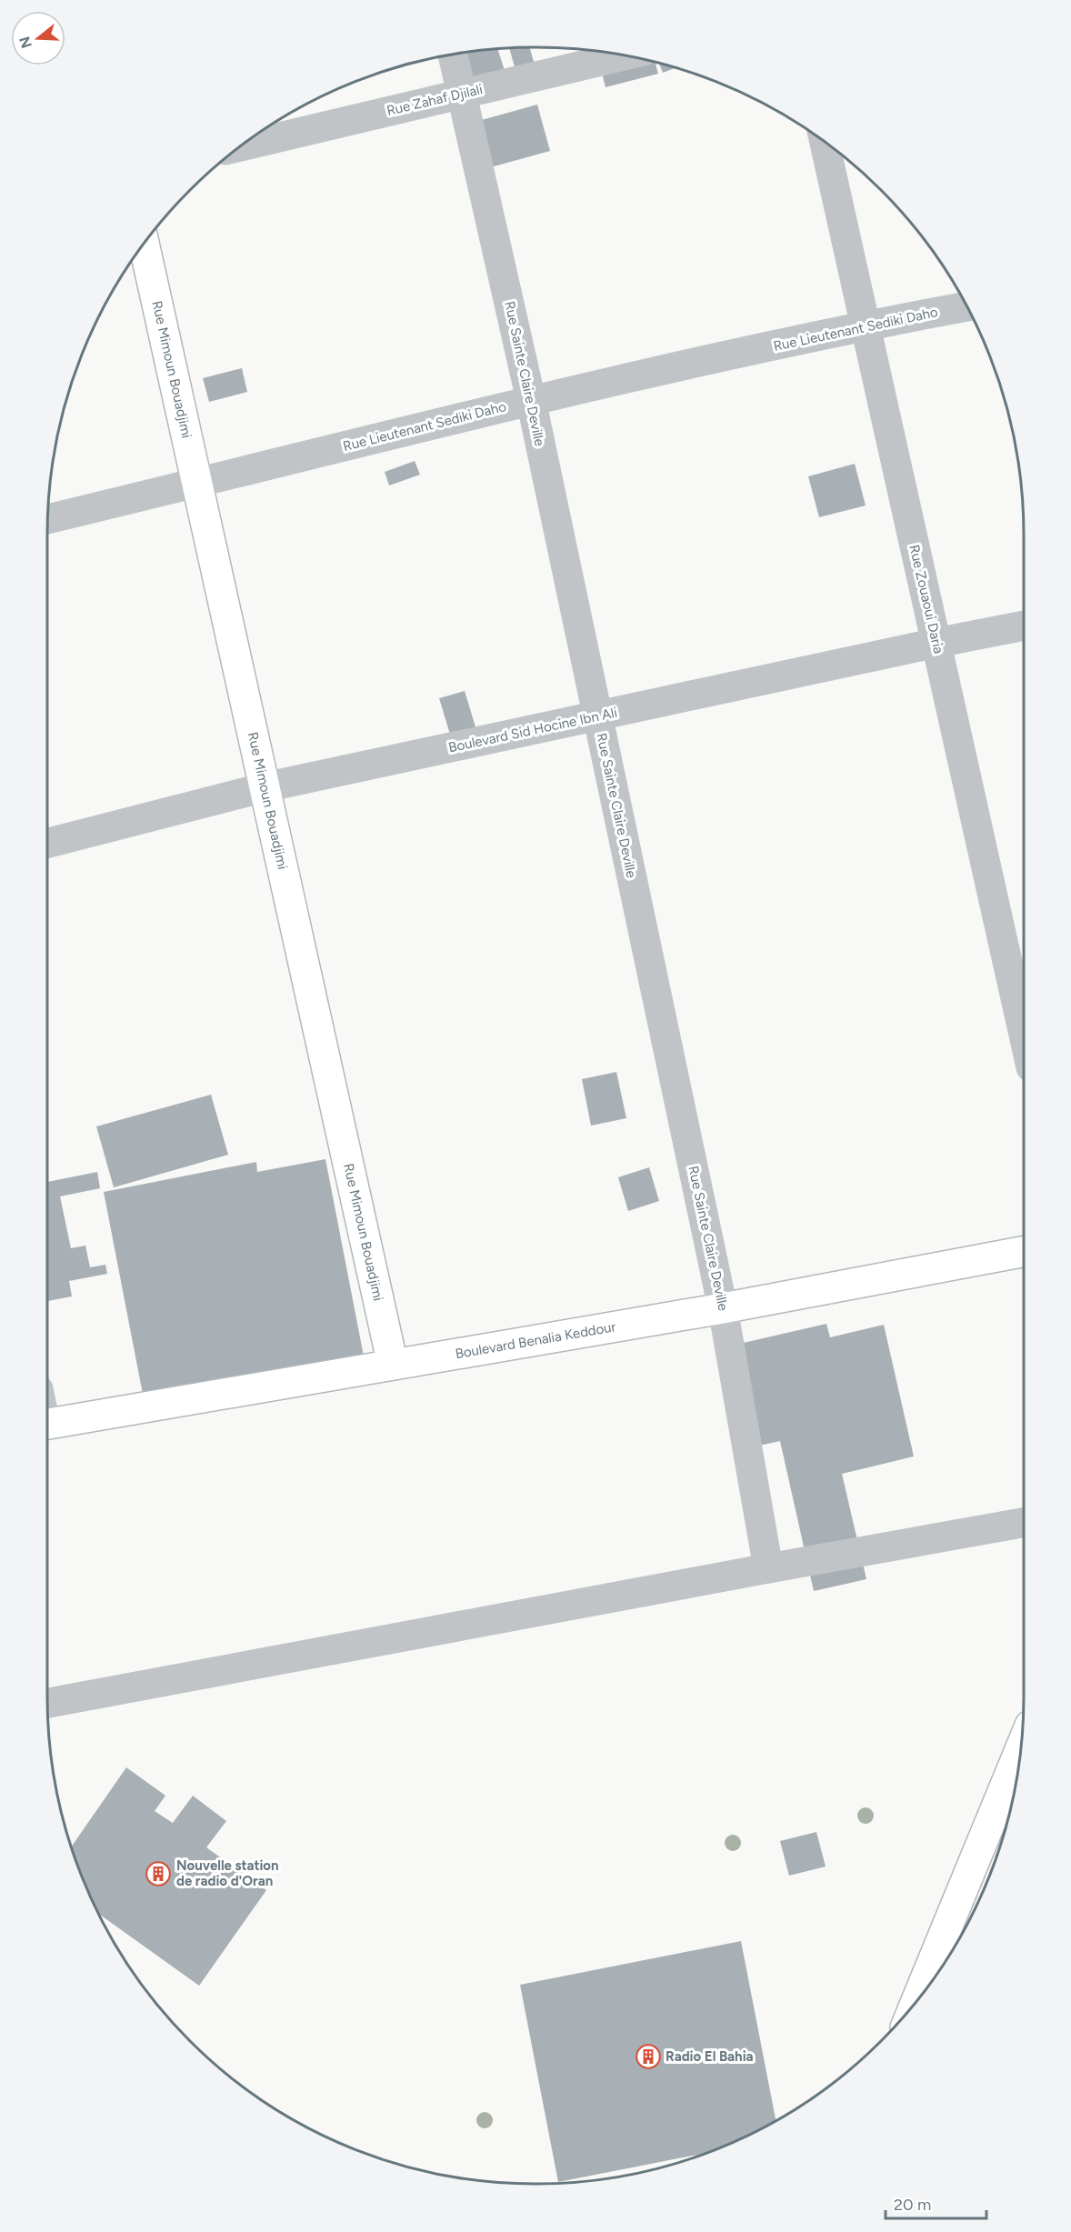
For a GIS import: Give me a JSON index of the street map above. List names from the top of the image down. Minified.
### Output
{"streets":{"street":["Rue Zahaf Djilali","Rue Lieutenant Sediki Daho","Rue Mimoun Bouadjimi","Rue Sainte Claire Deville","Rue Zouaoui Daria","Boulevard Sid Hocine Ibn Ali","Boulevard Benalia Keddour"]},"crossings":[["Rue Zahaf Djilali","Rue Sainte Claire Deville"],["Rue Lieutenant Sediki Daho","Rue Mimoun Bouadjimi"],["Rue Lieutenant Sediki Daho","Rue Sainte Claire Deville"],["Rue Lieutenant Sediki Daho","Rue Zouaoui Daria"],["Rue Mimoun Bouadjimi","Boulevard Sid Hocine Ibn Ali"],["Rue Mimoun Bouadjimi","Boulevard Benalia Keddour"],["Rue Sainte Claire Deville","Boulevard Sid Hocine Ibn Ali"],["Rue Sainte Claire Deville","Boulevard Benalia Keddour"],["Rue Zouaoui Daria","Boulevard Sid Hocine Ibn Ali"]],"places":{"building":["Nouvelle station de radio d'Oran","Radio El Bahia"]},"scale_bar":"20 m","north":"left"}
